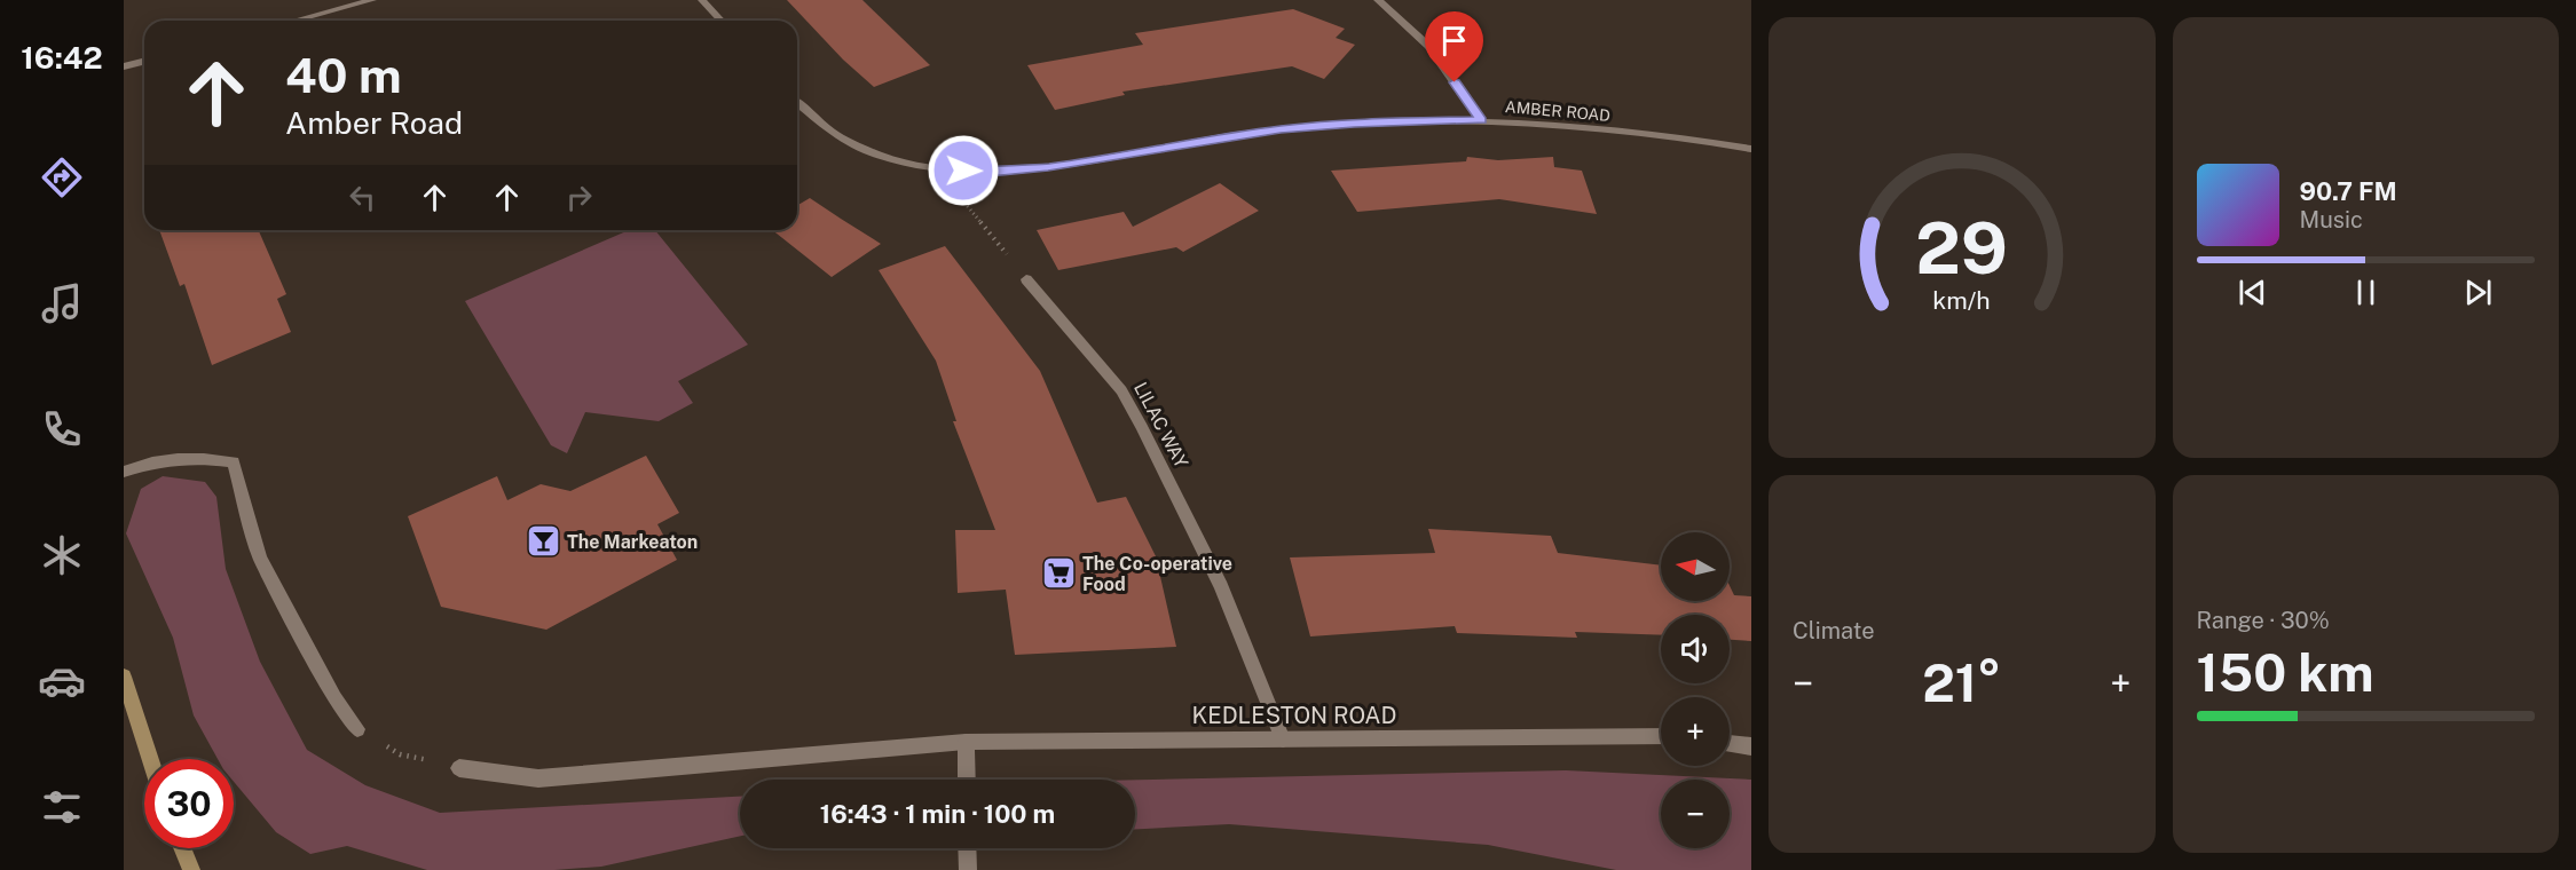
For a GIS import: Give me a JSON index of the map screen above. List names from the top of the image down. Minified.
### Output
{"streets":{"street":["AMBER ROAD","LILAC WAY","KEDLESTON ROAD"]},"crossings":[["LILAC WAY","KEDLESTON ROAD"]],"places":{"bar":["The Markeaton"],"supermarket":["The Co-operative Food"]},"north":"left","page":{"tabs":"16:42","turn":["40 m","Amber Road"],"song":["90.7 FM","Music"],"tile":["Climate",["Range · 30%","150 km"]],"map_buttons":["+","−"],"heat":["−","21°","+"],"limit":"30","trip":"16:43 · 1 min · 100 m","gauge":["29","km/h"]}}
